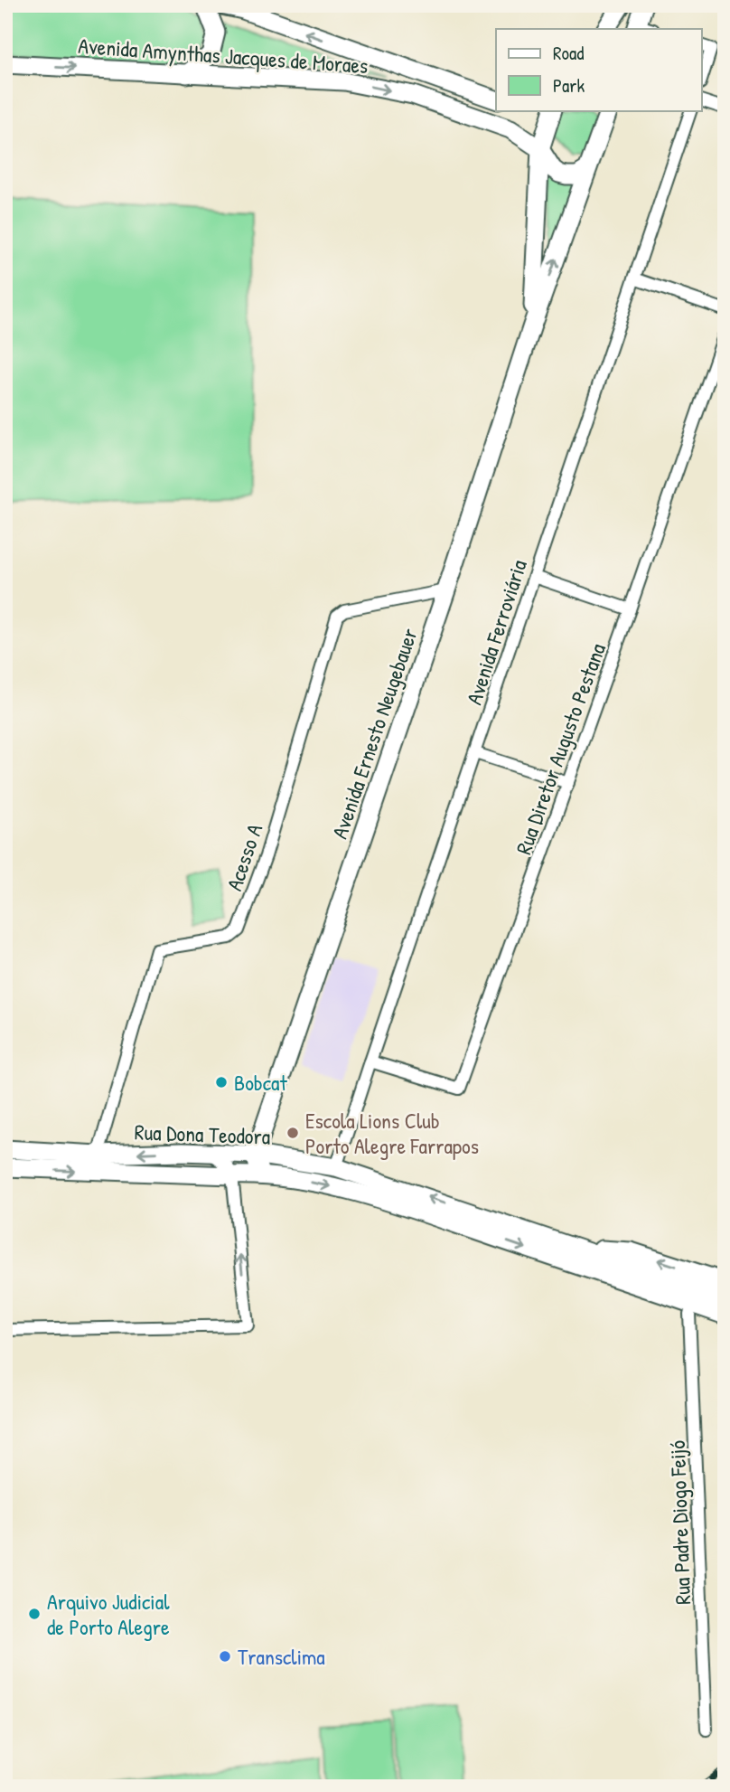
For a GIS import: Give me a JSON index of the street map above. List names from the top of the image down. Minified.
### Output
{"streets":{"main road":["Avenida Amynthas Jacques de Moraes","Avenida Ernesto Neugebauer","Rua Dona Teodora"],"street":["Avenida Ferroviária","Rua Diretor Augusto Pestana","Acesso A","Rua Padre Diogo Feijó"]},"crossings":[["Avenida Amynthas Jacques de Moraes","Avenida Ernesto Neugebauer"],["Avenida Ferroviária","Rua Diretor Augusto Pestana"],["Avenida Ferroviária","Rua Dona Teodora"],["Avenida Ernesto Neugebauer","Acesso A"],["Avenida Ernesto Neugebauer","Rua Dona Teodora"],["Acesso A","Rua Dona Teodora"]],"places":["Bobcat","Escola Lions Club Porto Alegre Farrapos","Arquivo Judicial de Porto Alegre","Transclima"],"legend":["Road","Park"]}
